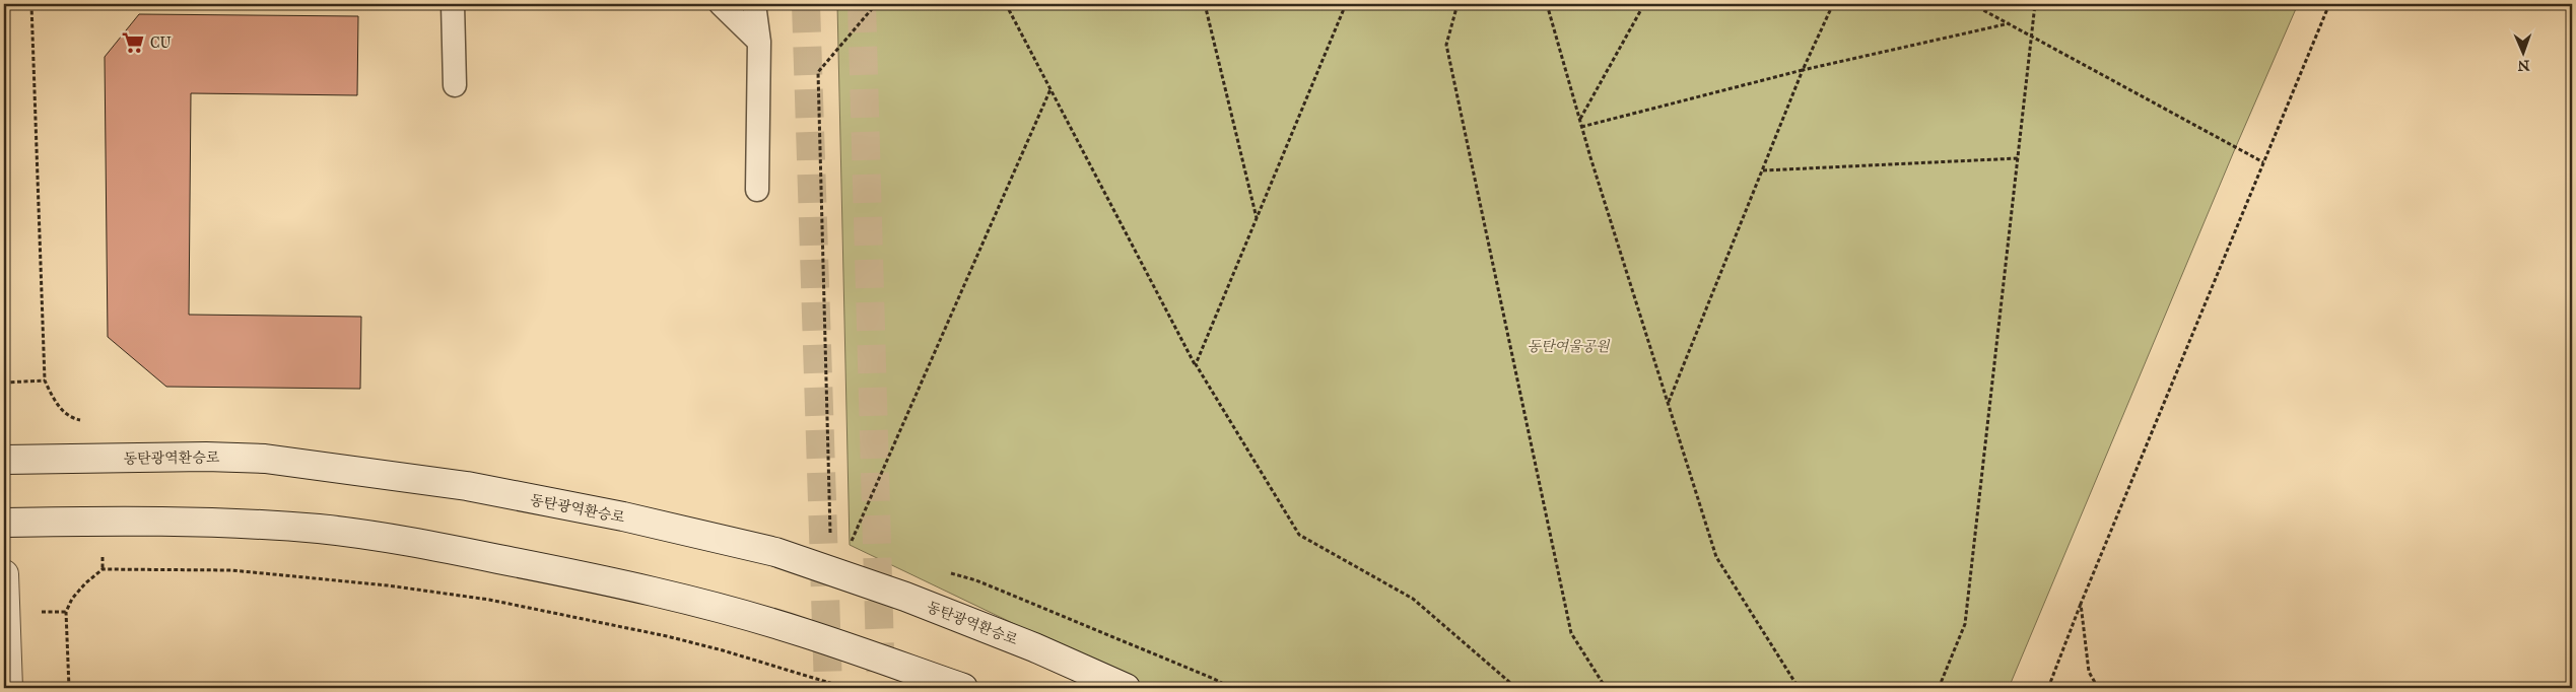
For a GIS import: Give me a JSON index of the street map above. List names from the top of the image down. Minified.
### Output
{"streets":{"street":["동탄광역환승로"]},"parks":["동탄여울공원"],"places":{"supermarket":["CU"]},"north":"bottom"}
